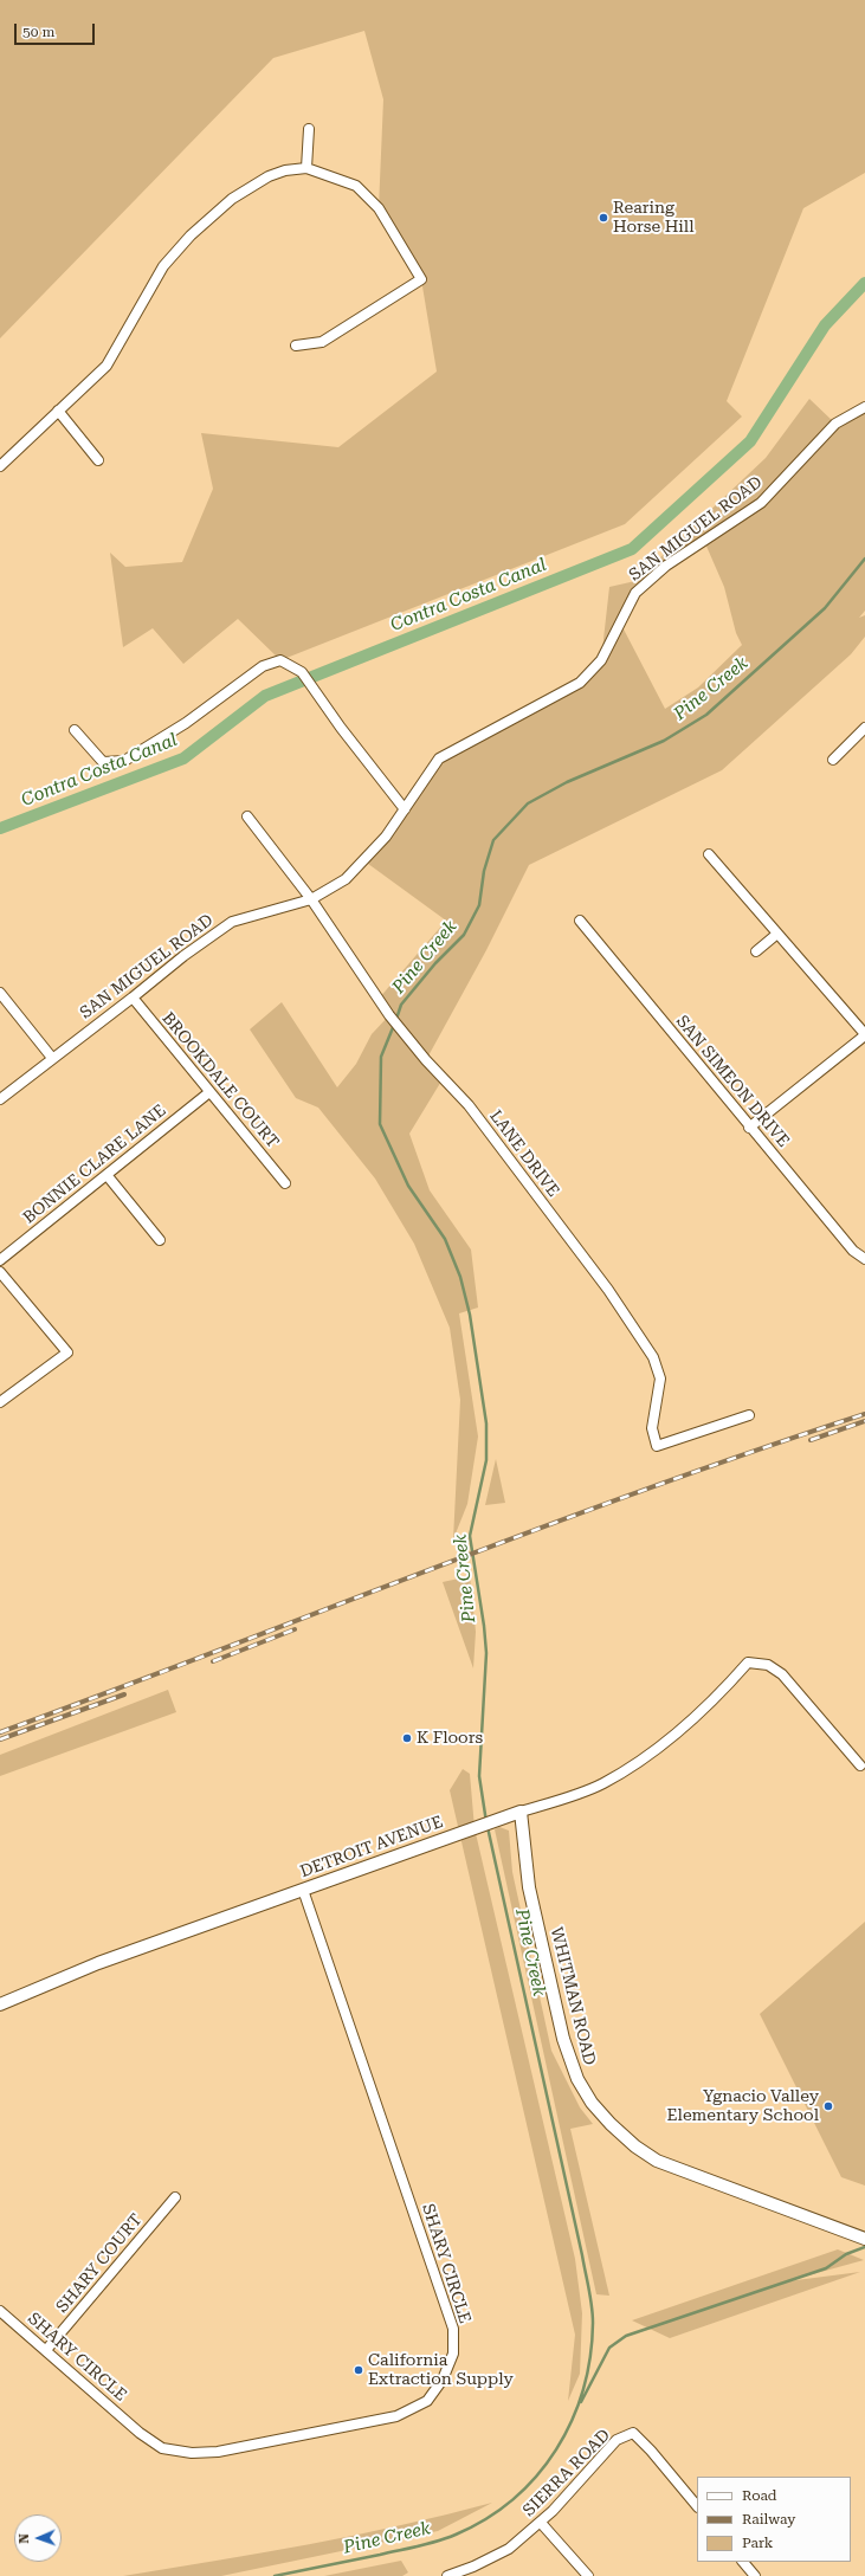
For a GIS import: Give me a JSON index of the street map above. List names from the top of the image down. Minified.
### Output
{"streets":{"street":["SAN MIGUEL ROAD","BROOKDALE COURT","SAN SIMEON DRIVE","LANE DRIVE","BONNIE CLARE LANE","DETROIT AVENUE","WHITMAN ROAD","SHARY COURT","SHARY CIRCLE","SIERRA ROAD"]},"crossings":[["SAN MIGUEL ROAD","BROOKDALE COURT"],["SAN MIGUEL ROAD","LANE DRIVE"],["BROOKDALE COURT","BONNIE CLARE LANE"],["DETROIT AVENUE","WHITMAN ROAD"],["DETROIT AVENUE","SHARY CIRCLE"],["SHARY COURT","SHARY CIRCLE"]],"water":["Contra Costa Canal","Pine Creek"],"places":["Rearing Horse Hill","K Floors","Ygnacio Valley Elementary School","California Extraction Supply"],"legend":["Road","Railway","Park"],"scale_bar":"50 m","north":"left"}
